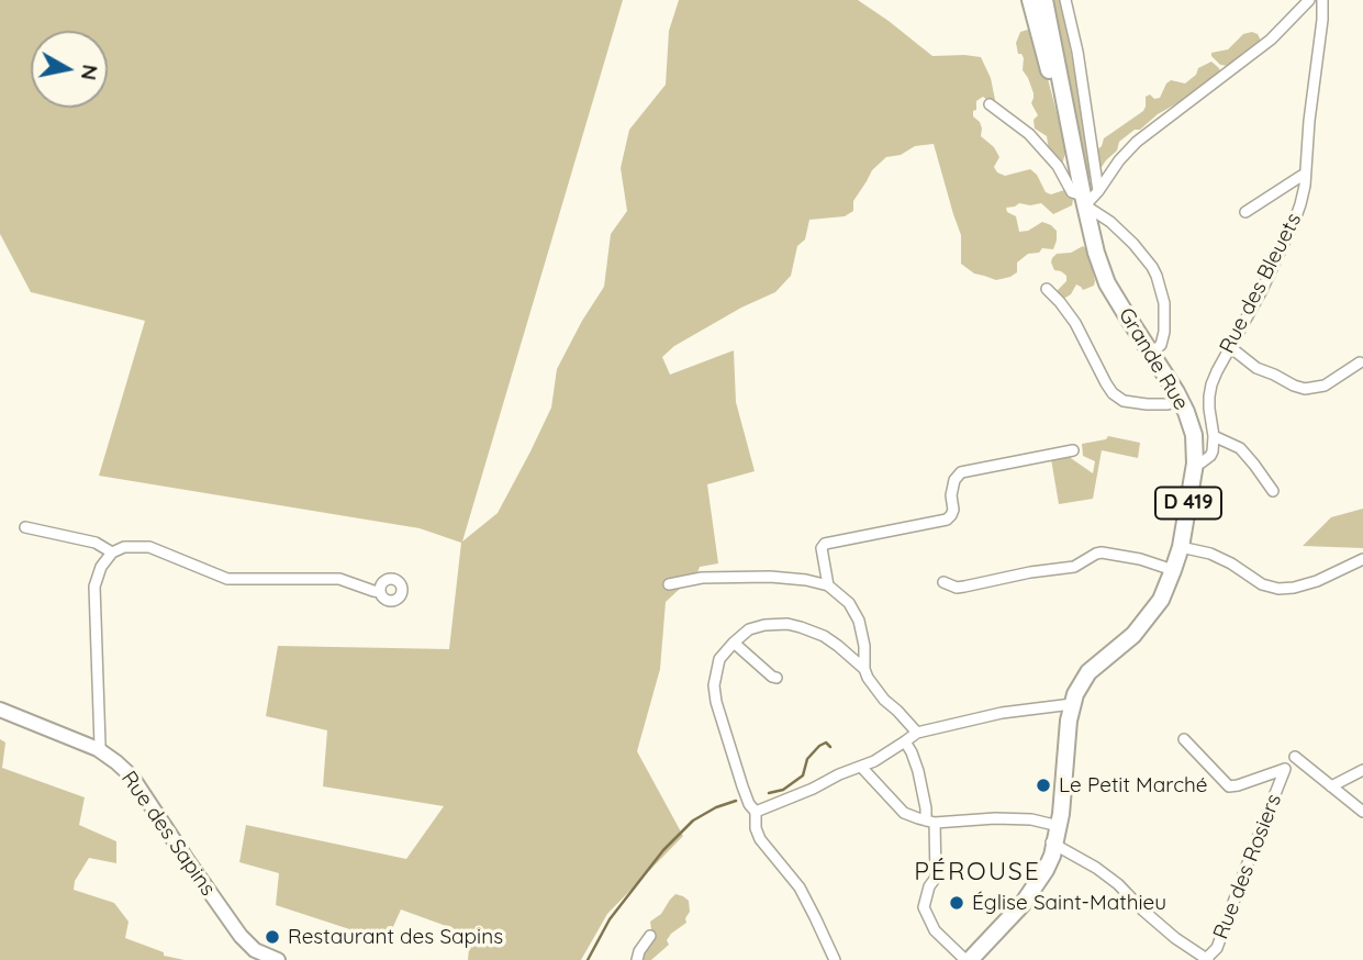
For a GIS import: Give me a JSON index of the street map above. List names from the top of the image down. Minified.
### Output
{"streets":{"main road":["Grande Rue","D 419"],"street":["Rue des Bleuets","Rue des Sapins","Rue des Rosiers"]},"crossings":[["Grande Rue","D 419"]],"districts":["PÉROUSE"],"places":["Le Petit Marché","Église Saint-Mathieu","Restaurant des Sapins"],"north":"right"}
